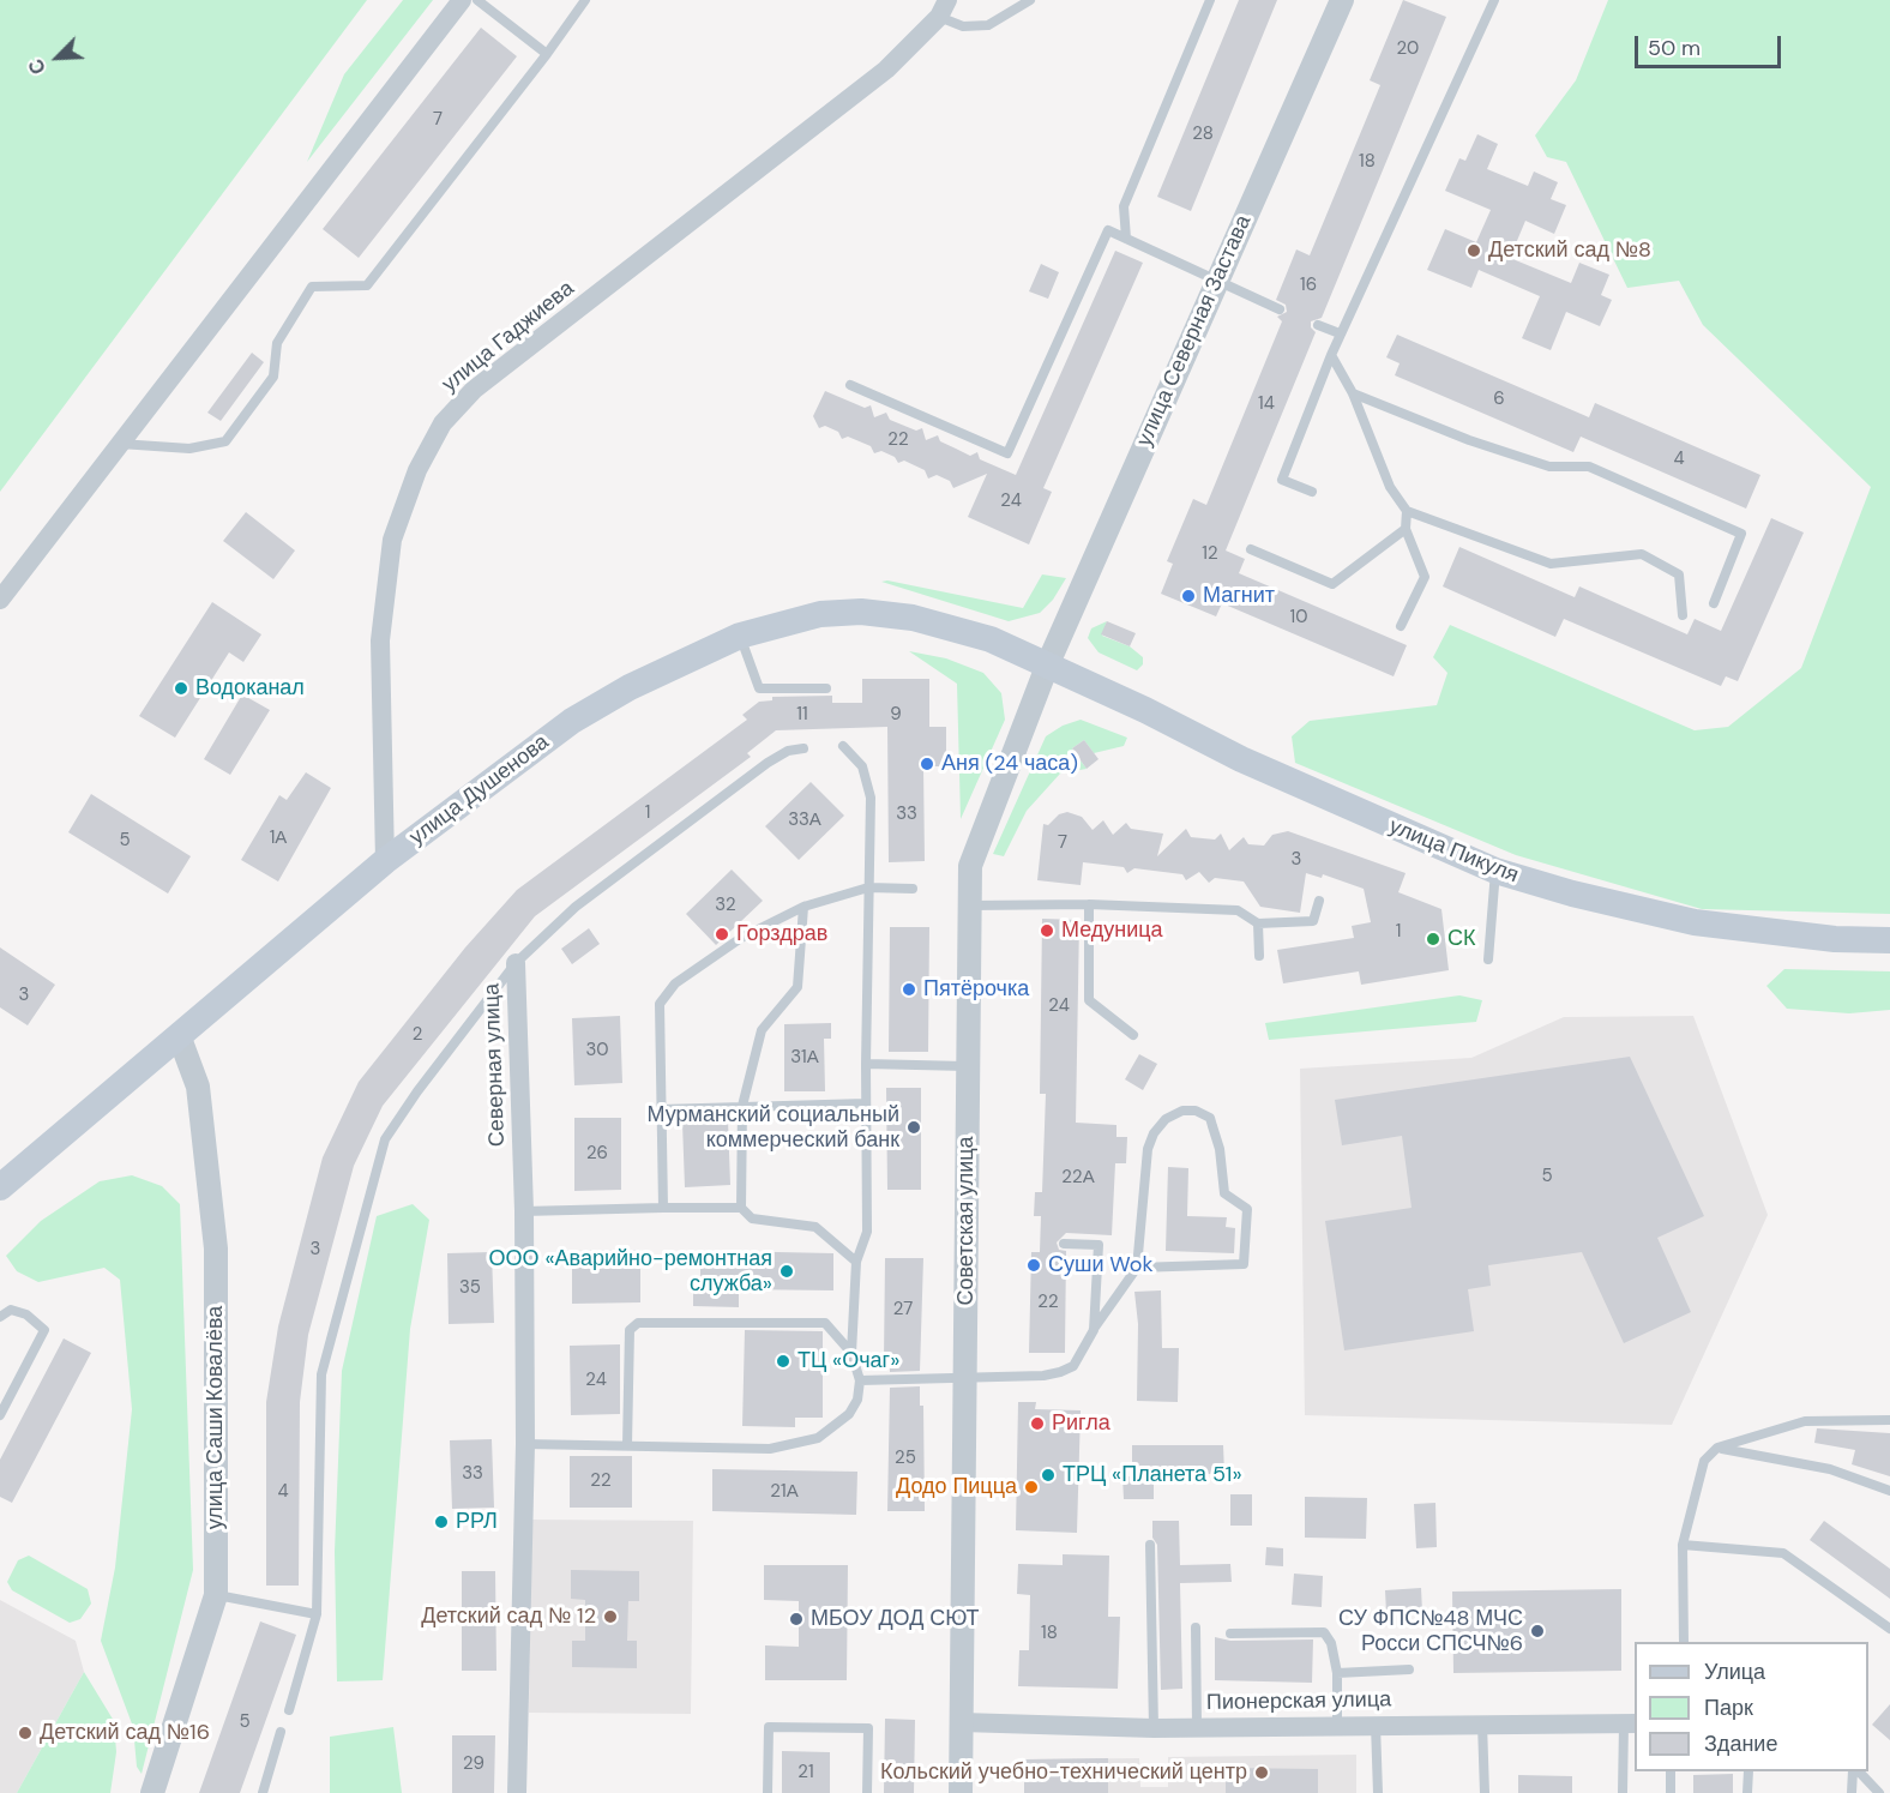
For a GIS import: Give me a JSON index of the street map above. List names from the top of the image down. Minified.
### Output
{"streets":{"main road":["улица Душенова","улица Пикуля"],"street":["улица Северная Застава","улица Гаджиева","Северная улица","Советская улица","улица Саши Ковалёва","Пионерская улица"]},"crossings":[["улица Северная Застава","улица Душенова"],["улица Северная Застава","улица Пикуля"],["улица Северная Застава","Советская улица"],["улица Гаджиева","улица Душенова"],["улица Душенова","улица Пикуля"],["улица Душенова","Советская улица"],["улица Душенова","улица Саши Ковалёва"],["улица Пикуля","Советская улица"],["Советская улица","Пионерская улица"]],"places":["Детский сад №8","Магнит","Водоканал","Аня (24 часа)","Медуница","Горздрав","СК","Пятёрочка","Мурманский социальный коммерческий банк","Суши Wok","ООО «Аварийно-ремонтная служба»","ТЦ «Очаг»","Ригла","ТРЦ «Планета 51»","Додо Пицца","РРЛ","Детский сад № 12","МБОУ ДОД СЮТ","СУ ФПС№48 МЧС Росси СПСЧ№6","Детский сад №16","Кольский учебно-технический центр"],"house_numbers":["20","7","28","18","16","6","14","22","4","24","12","10","11","9","1","33","33А","1А","5","7","3","32","1","3","24","2","30","31А","26","5","22А","3","35","22","27","24","25","33","22","4","21А","18","5","29","21"],"legend":["Улица","Парк","Здание"],"scale_bar":"50 m","north":"bottom left"}
